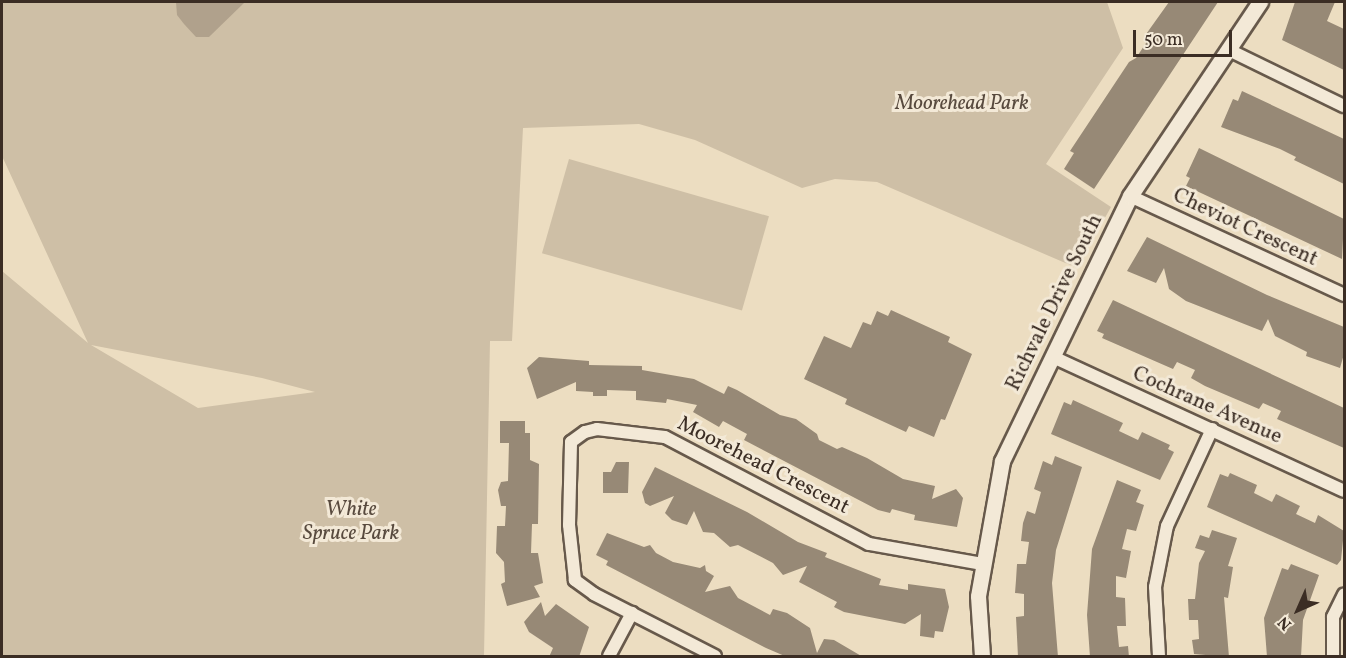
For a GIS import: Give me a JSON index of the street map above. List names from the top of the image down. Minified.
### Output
{"streets":{"street":["Cheviot Crescent","Richvale Drive South","Cochrane Avenue","Moorehead Crescent"]},"crossings":[["Cheviot Crescent","Richvale Drive South"],["Richvale Drive South","Cochrane Avenue"],["Richvale Drive South","Moorehead Crescent"]],"parks":["Moorehead Park","White Spruce Park"],"scale_bar":"50 m","north":"bottom left"}
